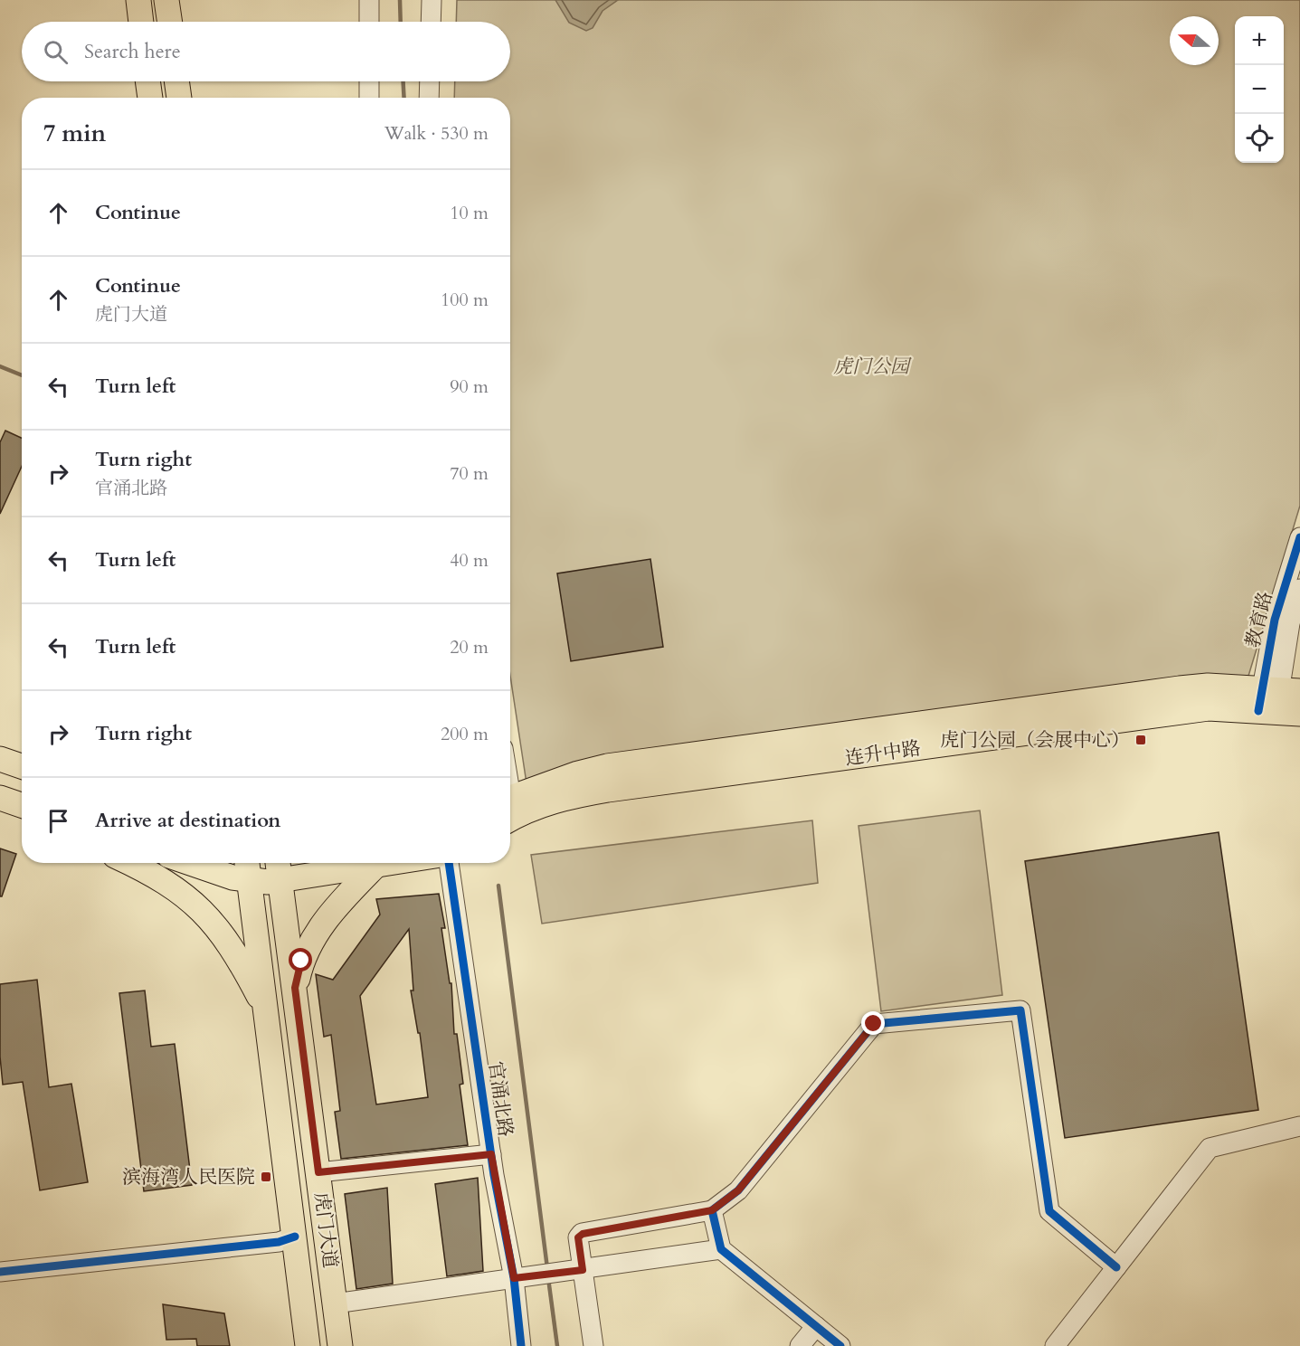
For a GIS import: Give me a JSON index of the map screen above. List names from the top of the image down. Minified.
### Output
{"streets":{"main road":["连升中路","虎门大道"],"street":["教育路","官涌北路"]},"crossings":[["教育路","连升中路"]],"parks":["虎门公园"],"places":{"transit":["虎门公园（会展中心）","滨海湾人民医院"]},"north":"left","page":{"map_buttons":["+","−"],"search":"Search here","heading":["7 min","Walk · 530 m"],"list":[["Continue","10 m"],["Continue","虎门大道","100 m"],["Turn left","90 m"],["Turn right","官涌北路","70 m"],["Turn left","40 m"],["Turn left","20 m"],["Turn right","200 m"],"Arrive at destination"]}}
